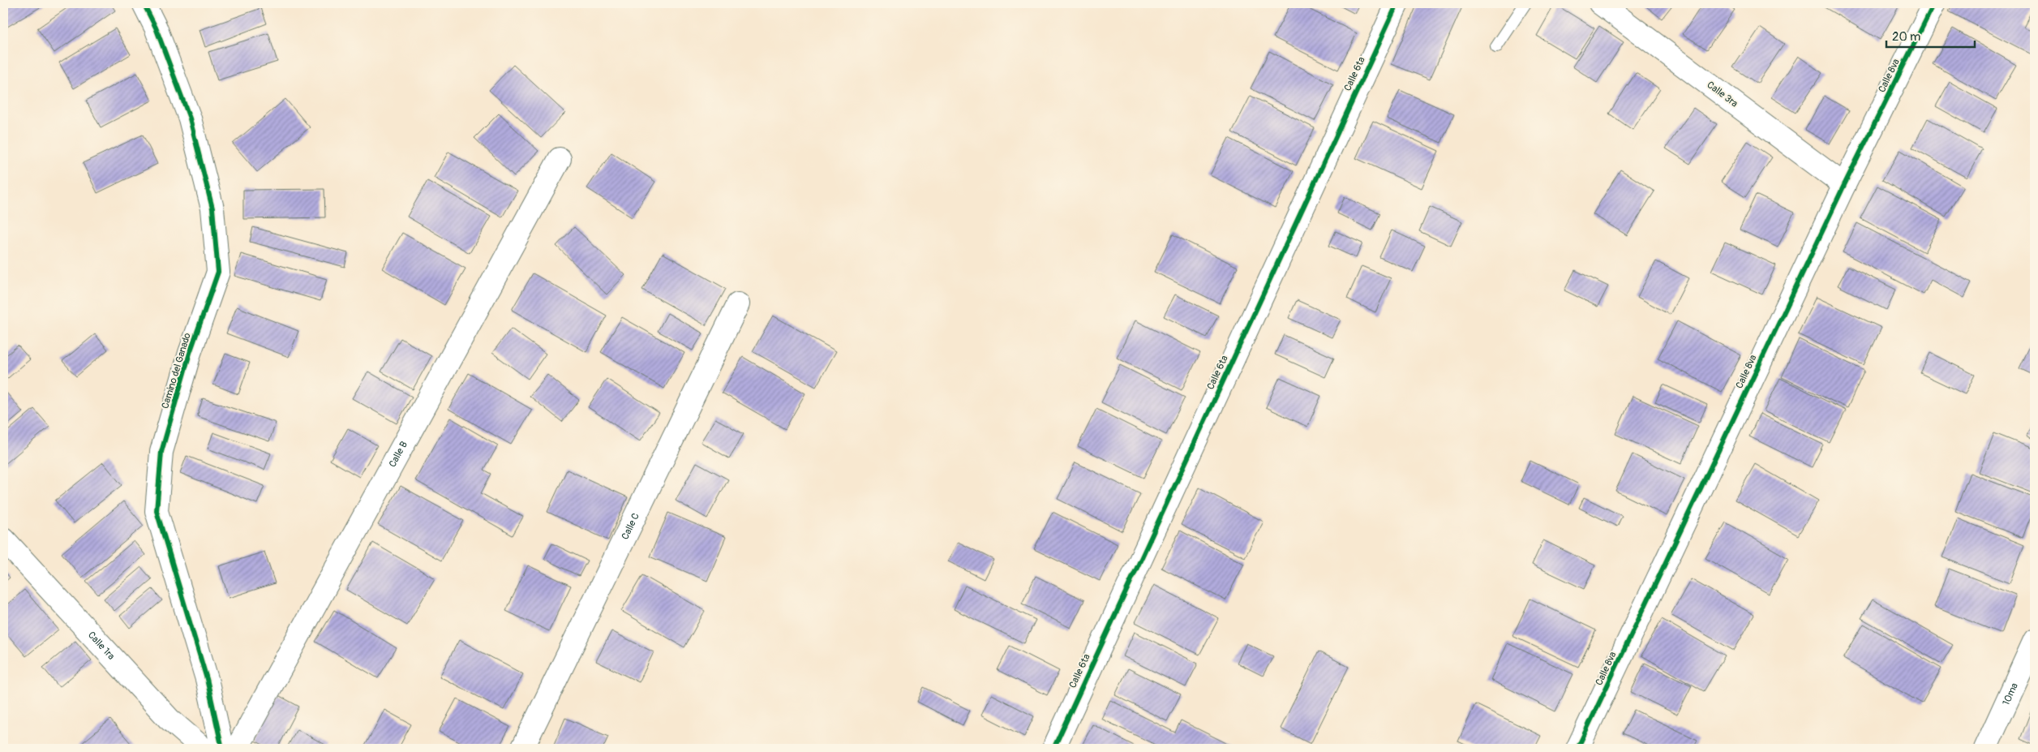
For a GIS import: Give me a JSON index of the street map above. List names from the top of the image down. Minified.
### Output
{"streets":{"street":["Calle 6ta","Calle 8va","Calle 3ra","Camino del Ganado","Calle B","Calle C","Calle 1ra","10ma"]},"crossings":[["Calle 8va","Calle 3ra"]],"scale_bar":"20 m"}
